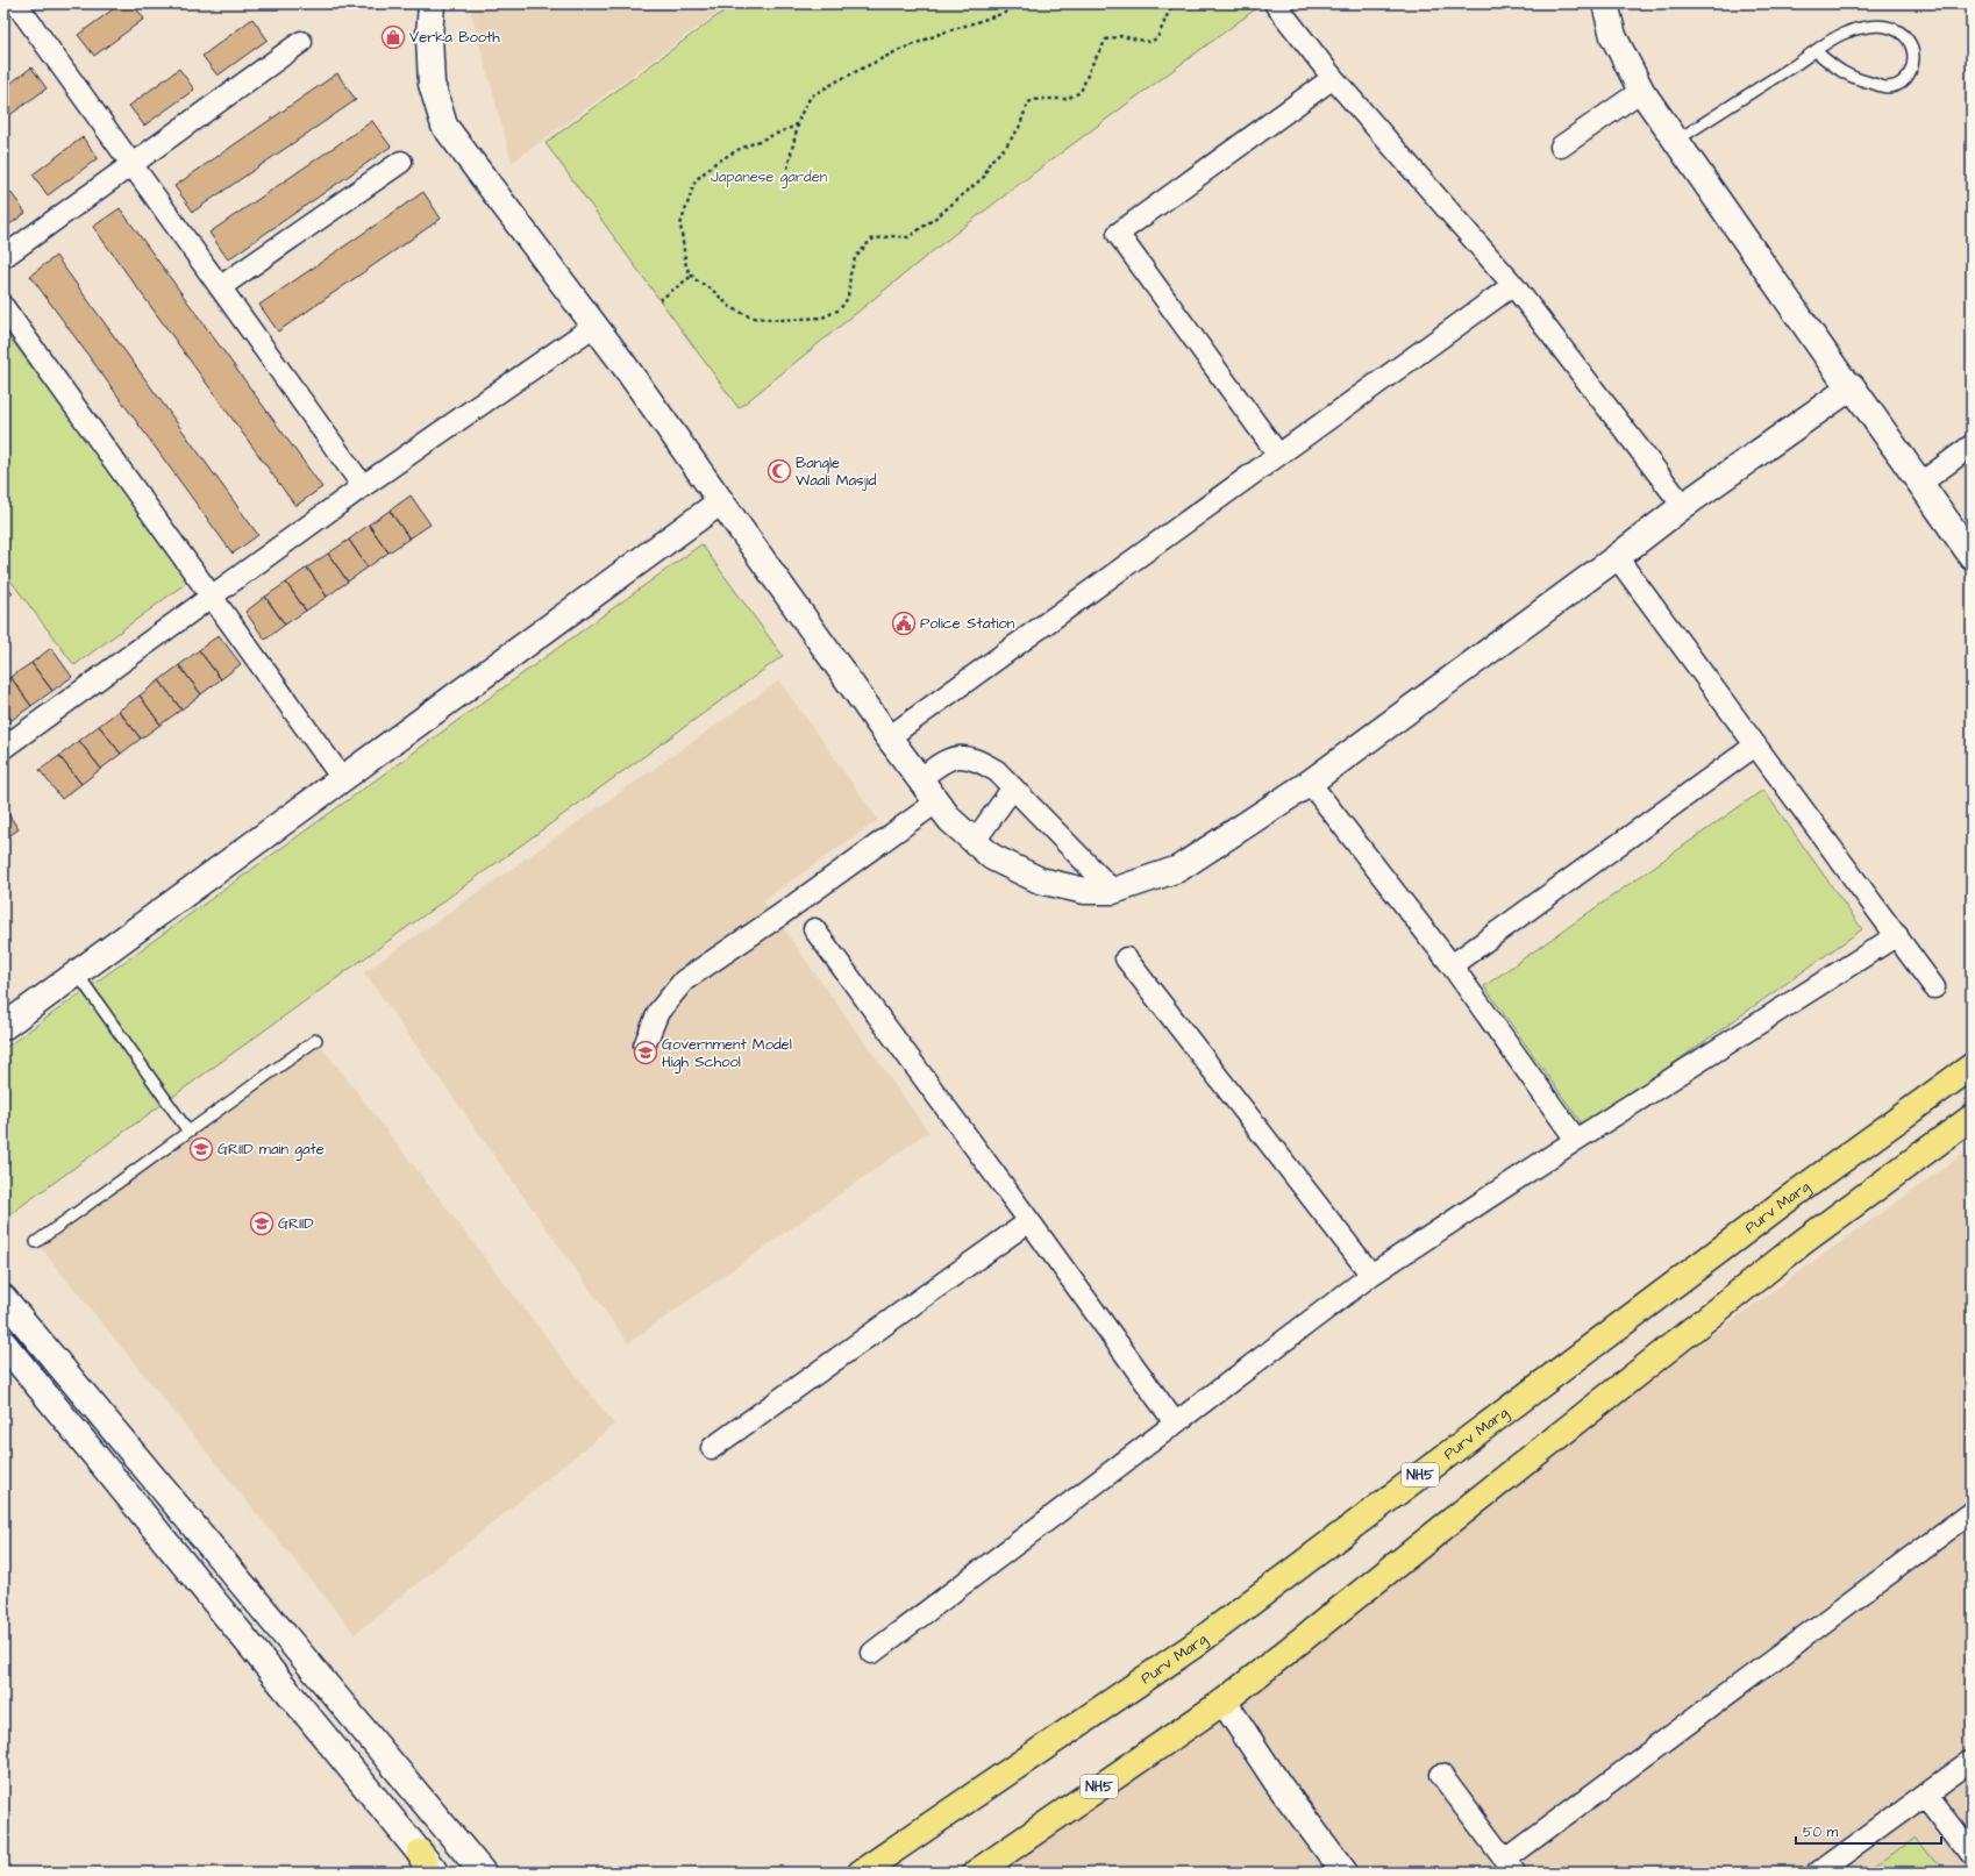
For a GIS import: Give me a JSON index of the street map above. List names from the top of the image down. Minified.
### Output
{"streets":{"highway":["Purv Marg","NH5"]},"parks":["Japanese garden"],"places":{"shop":["Verka Booth"],"mosque":["Bangle Waali Masjid"],"public building":["Police Station"],"school or university":["Government Model High School","GRIID main gate","GRIID"]},"scale_bar":"50 m"}
